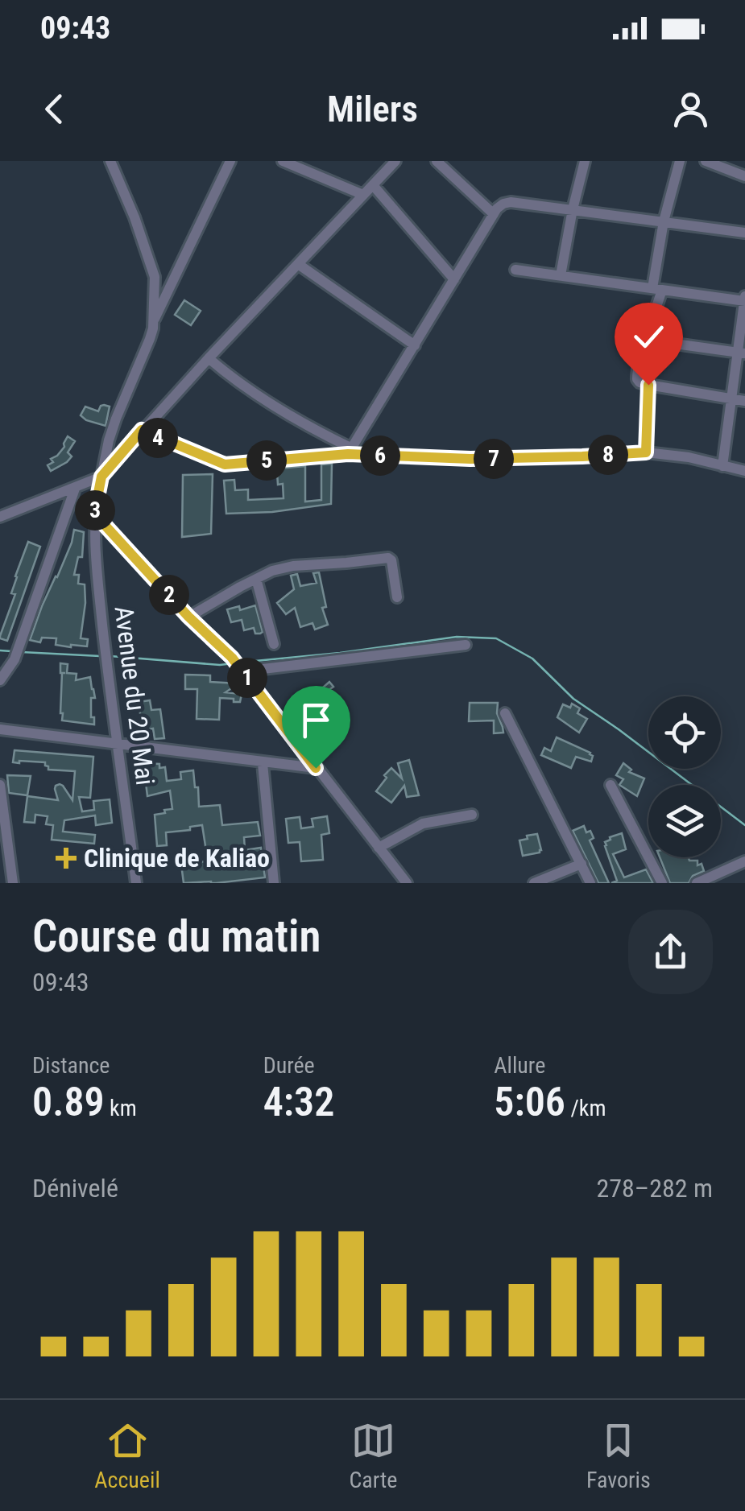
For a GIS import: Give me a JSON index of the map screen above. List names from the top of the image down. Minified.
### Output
{"streets":{"street":["Avenue du 20 Mai"]},"places":{"health":["Clinique de Kaliao"]},"page":{"status":"09:43","header":"Milers","pins":["4","8","6","7","5","3","2","1"],"heading":["Course du matin","09:43"],"stats":[["Distance","0.89 km"],["Durée","4:32"],["Allure","5:06 /km"]],"chart":["Dénivelé","278–282 m"],"tabs":["Accueil","Carte","Favoris"]}}
